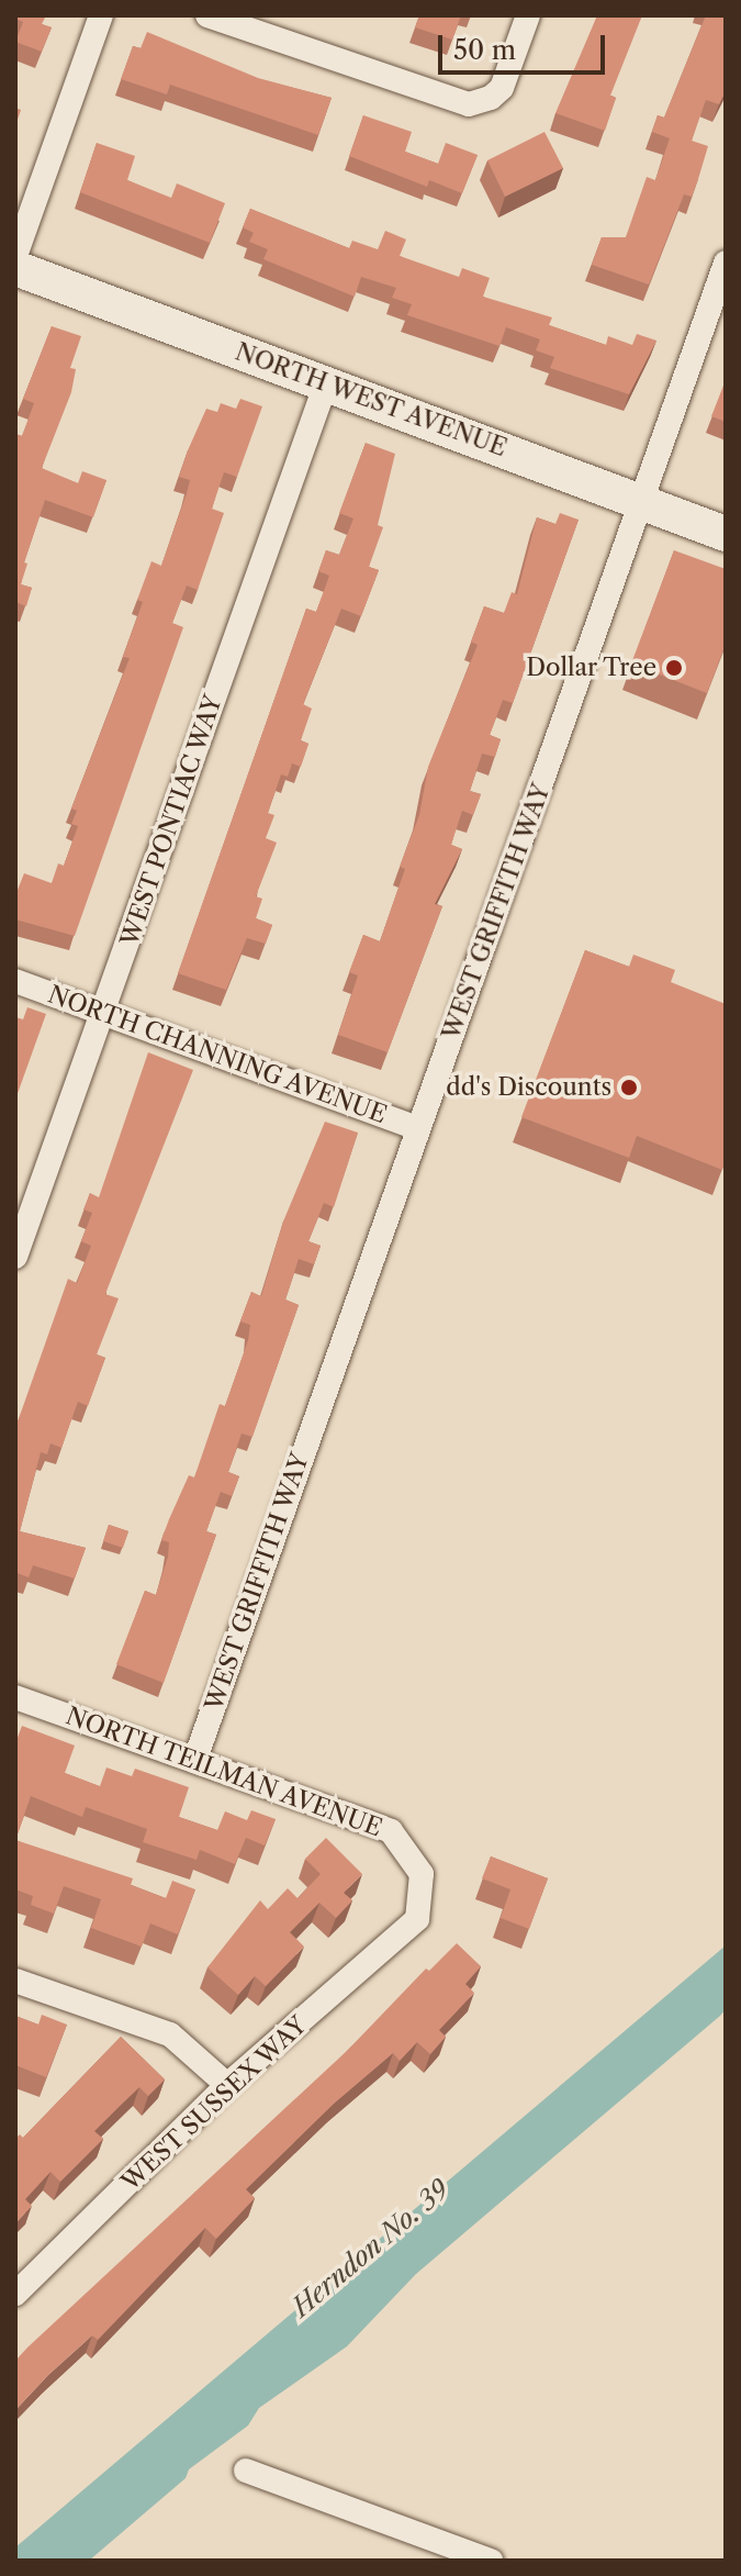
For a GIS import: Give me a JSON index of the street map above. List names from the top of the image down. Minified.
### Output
{"streets":{"main road":["NORTH WEST AVENUE"],"street":["WEST PONTIAC WAY","WEST GRIFFITH WAY","NORTH CHANNING AVENUE","NORTH TEILMAN AVENUE","WEST SUSSEX WAY"]},"crossings":[["NORTH WEST AVENUE","WEST PONTIAC WAY"],["NORTH WEST AVENUE","WEST GRIFFITH WAY"],["WEST PONTIAC WAY","NORTH CHANNING AVENUE"],["WEST GRIFFITH WAY","NORTH CHANNING AVENUE"],["WEST GRIFFITH WAY","NORTH TEILMAN AVENUE"],["NORTH TEILMAN AVENUE","WEST SUSSEX WAY"]],"water":["Herndon No. 39"],"places":["Dollar Tree","dd's Discounts"],"scale_bar":"50 m"}
